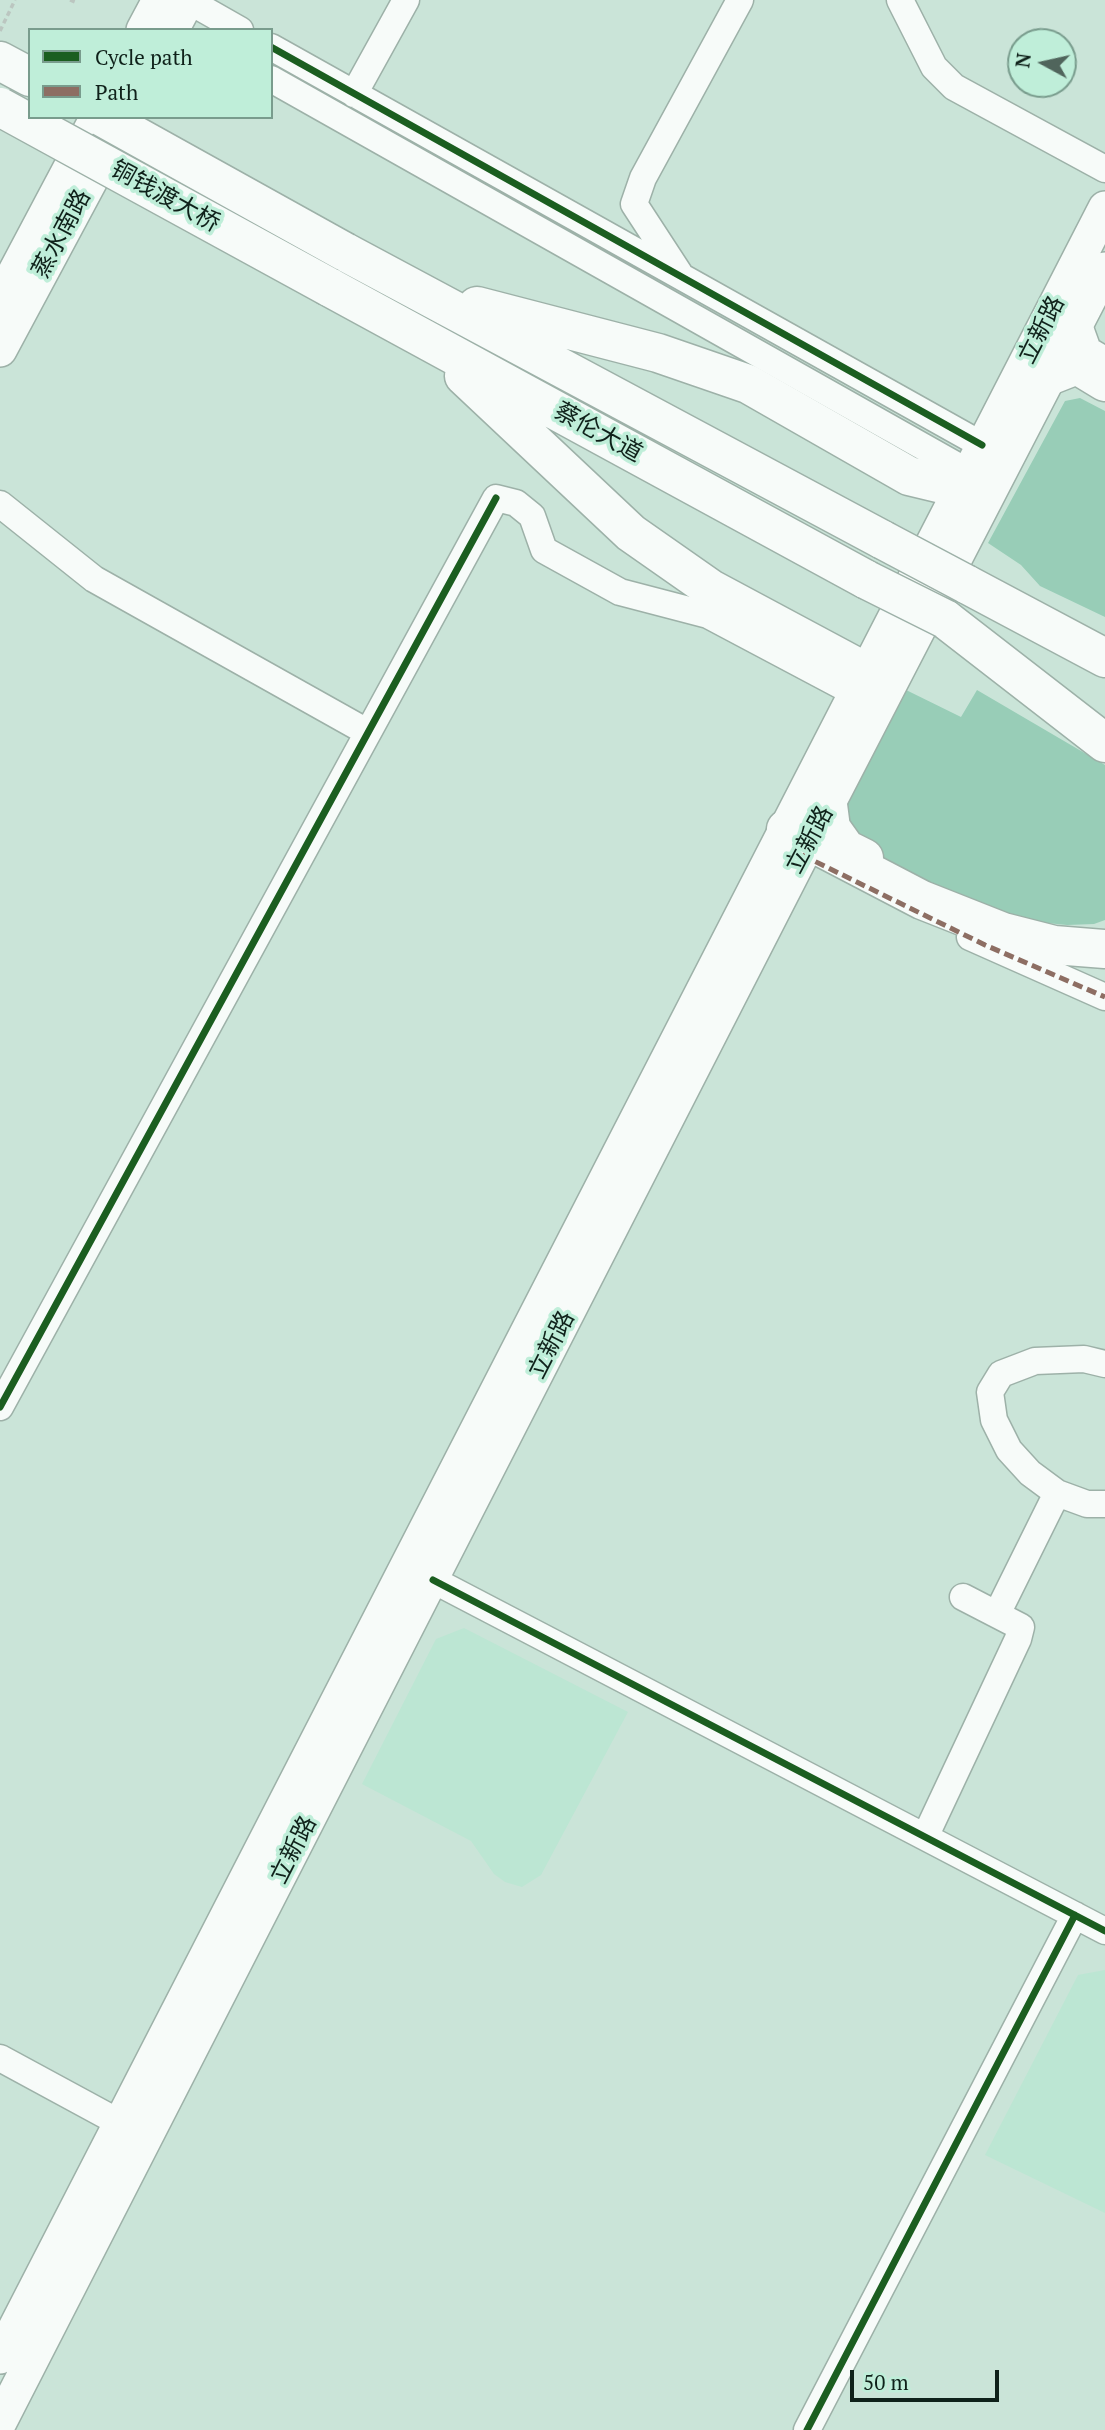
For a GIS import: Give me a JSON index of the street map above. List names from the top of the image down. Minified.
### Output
{"streets":{"highway":["铜钱渡大桥","蔡伦大道"],"main road":["蒸水南路","立新路"]},"crossings":[["铜钱渡大桥","蔡伦大道"]],"legend":["Cycle path","Path"],"scale_bar":"50 m","north":"left"}
